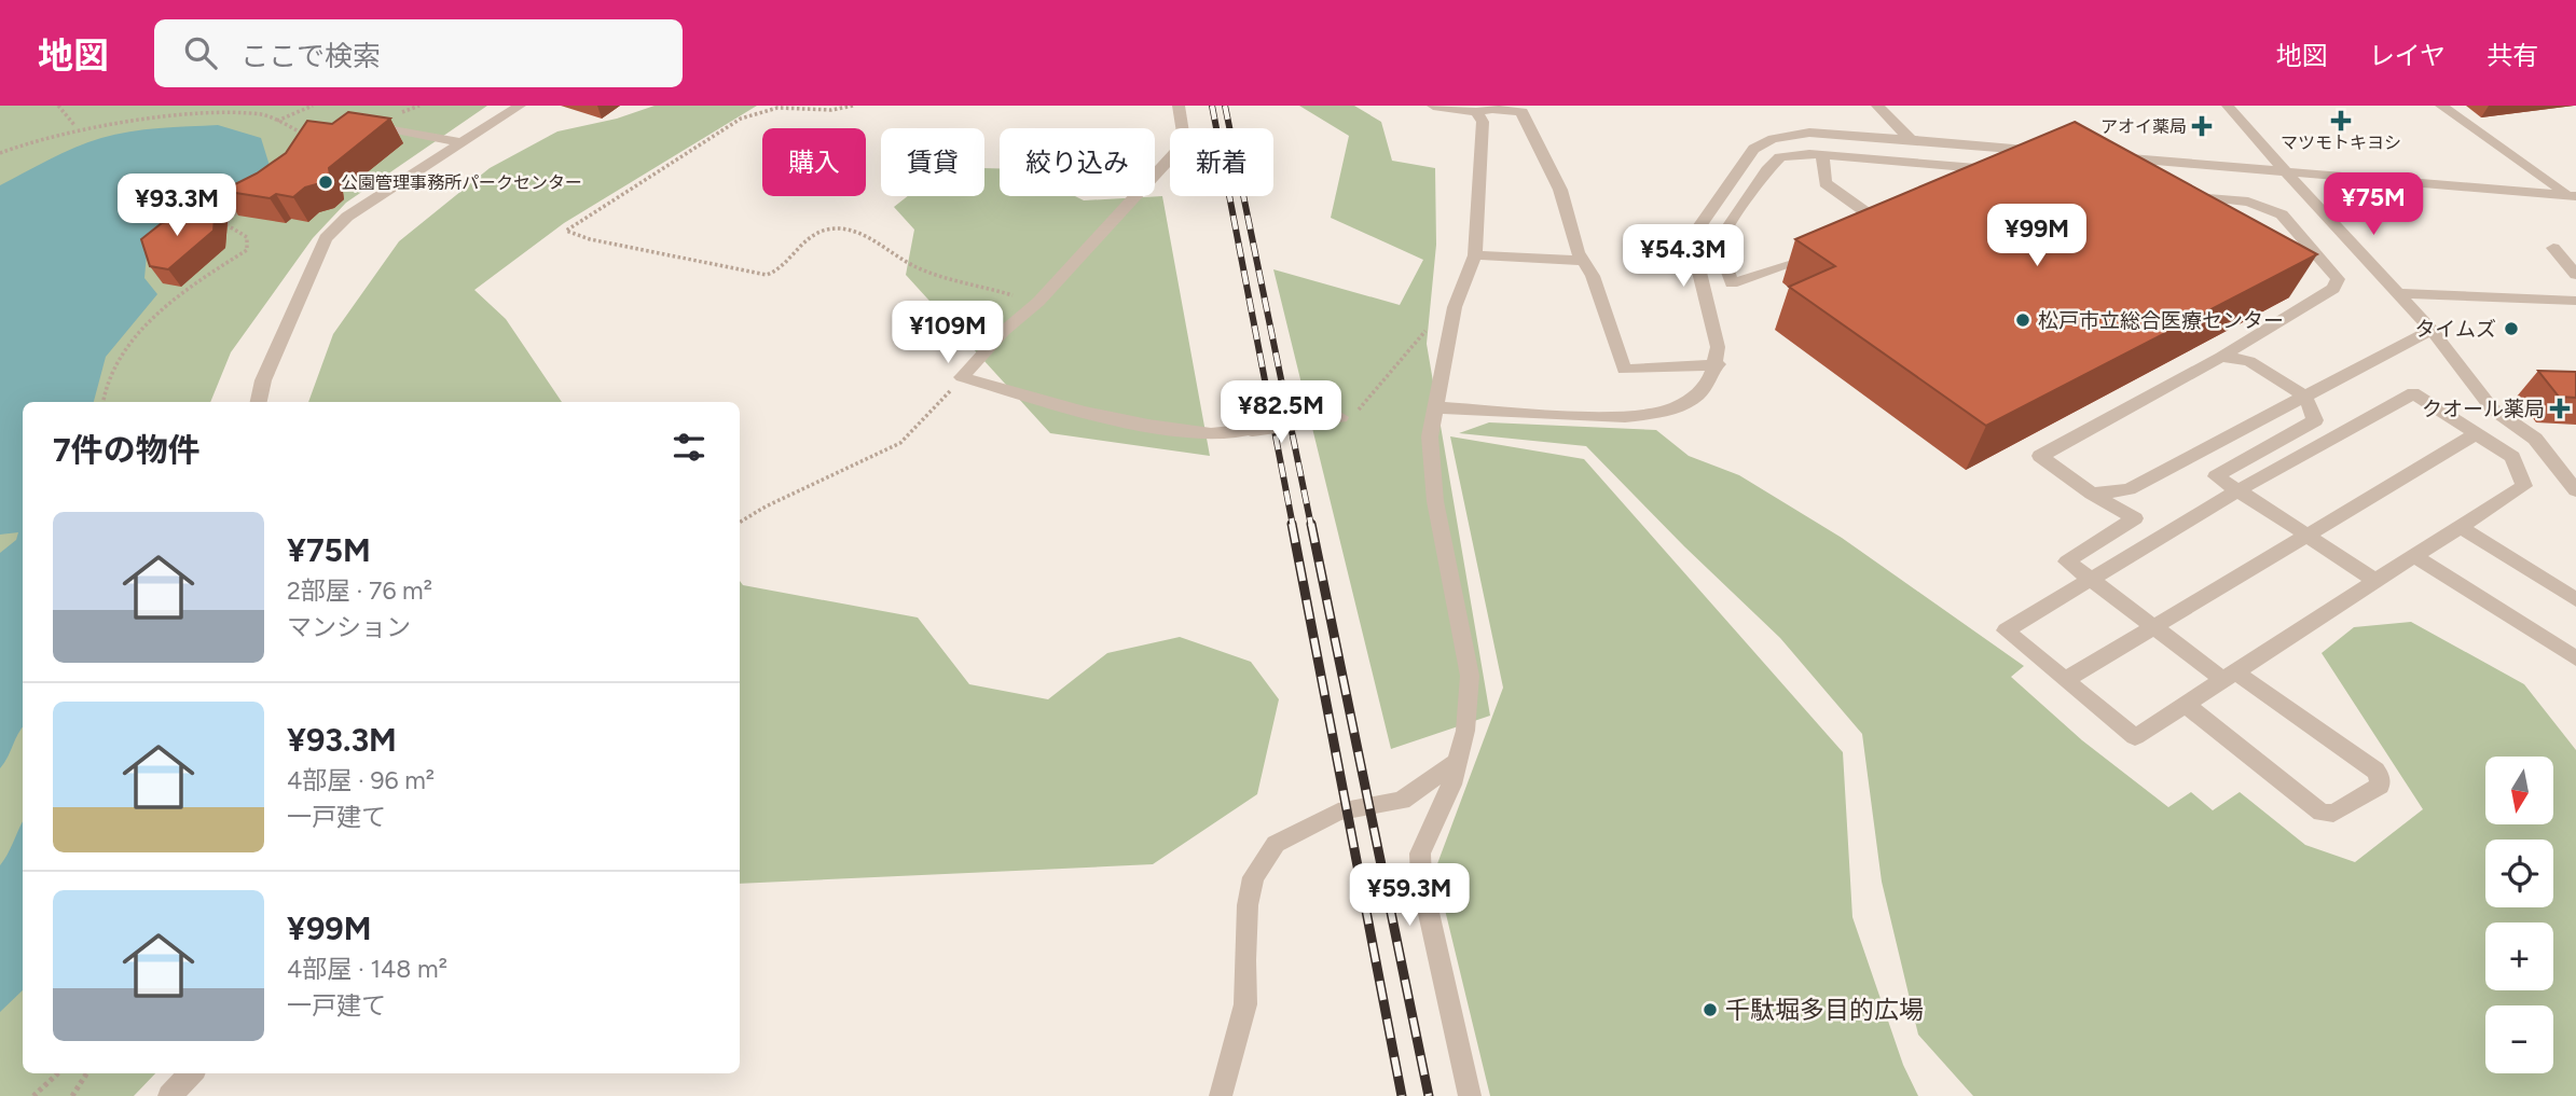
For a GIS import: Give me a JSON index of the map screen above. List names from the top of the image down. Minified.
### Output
{"places":{"health":["マツモトキヨシ","アオイ薬局","クオール薬局"],"other":["公園管理事務所パークセンター","松戸市立総合医療センター","タイムズ","千駄堀多目的広場"]},"north":"bottom","page":{"header":"地図","search":"ここで検索","nav":["地図","レイヤ","共有"],"chip":["購入","賃貸","絞り込み","新着"],"price":["¥75M","¥93.3M","¥99M","¥54.3M","¥109M","¥82.5M","¥59.3M"],"heading":"7件の物件","list":[{"name":"¥75M","note":"2部屋 · 76 m² · マンション"},{"name":"¥93.3M","note":"4部屋 · 96 m² · 一戸建て"},{"name":"¥99M","note":"4部屋 · 148 m² · 一戸建て"}],"map_buttons":["+","−"]}}
